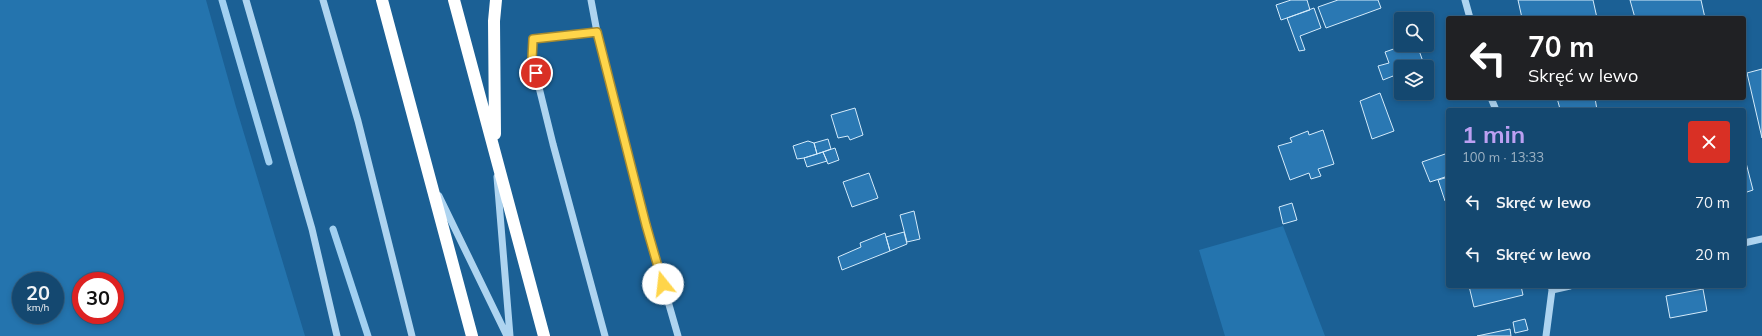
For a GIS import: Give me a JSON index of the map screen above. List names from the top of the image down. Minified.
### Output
{"page":{"turn":["70 m","Skręć w lewo"],"heading":["1 min","100 m · 13:33"],"list":[{"name":"Skręć w lewo","value":"70 m"},{"name":"Skręć w lewo","value":"20 m"}],"speed":"20 km/h","limit":"30"}}
